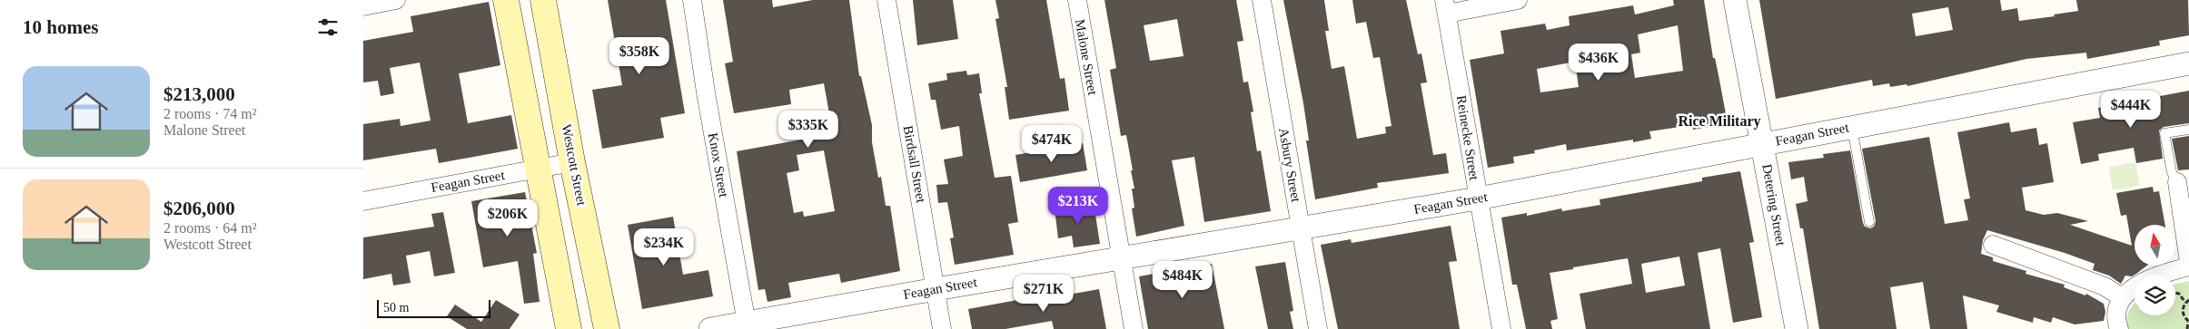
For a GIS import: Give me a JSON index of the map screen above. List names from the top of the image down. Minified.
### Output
{"streets":{"main road":["Westcott Street"],"street":["Malone Street","Feagan Street","Reinecke Street","Birdsall Street","Knox Street","Asbury Street","Detering Street"]},"crossings":[["Malone Street","Feagan Street"],["Feagan Street","Reinecke Street"],["Feagan Street","Birdsall Street"],["Feagan Street","Westcott Street"],["Feagan Street","Knox Street"],["Feagan Street","Asbury Street"],["Feagan Street","Detering Street"]],"districts":["Rice Military"],"scale_bar":"50 m","north":"top","page":{"heading":"10 homes","price":["$358K","$436K","$444K","$335K","$474K","$213K","$206K","$234K","$484K","$271K"],"list":[{"name":"$213,000","note":"2 rooms · 74 m² · Malone Street"},{"name":"$206,000","note":"2 rooms · 64 m² · Westcott Street"}],"scale":"50 m"}}
